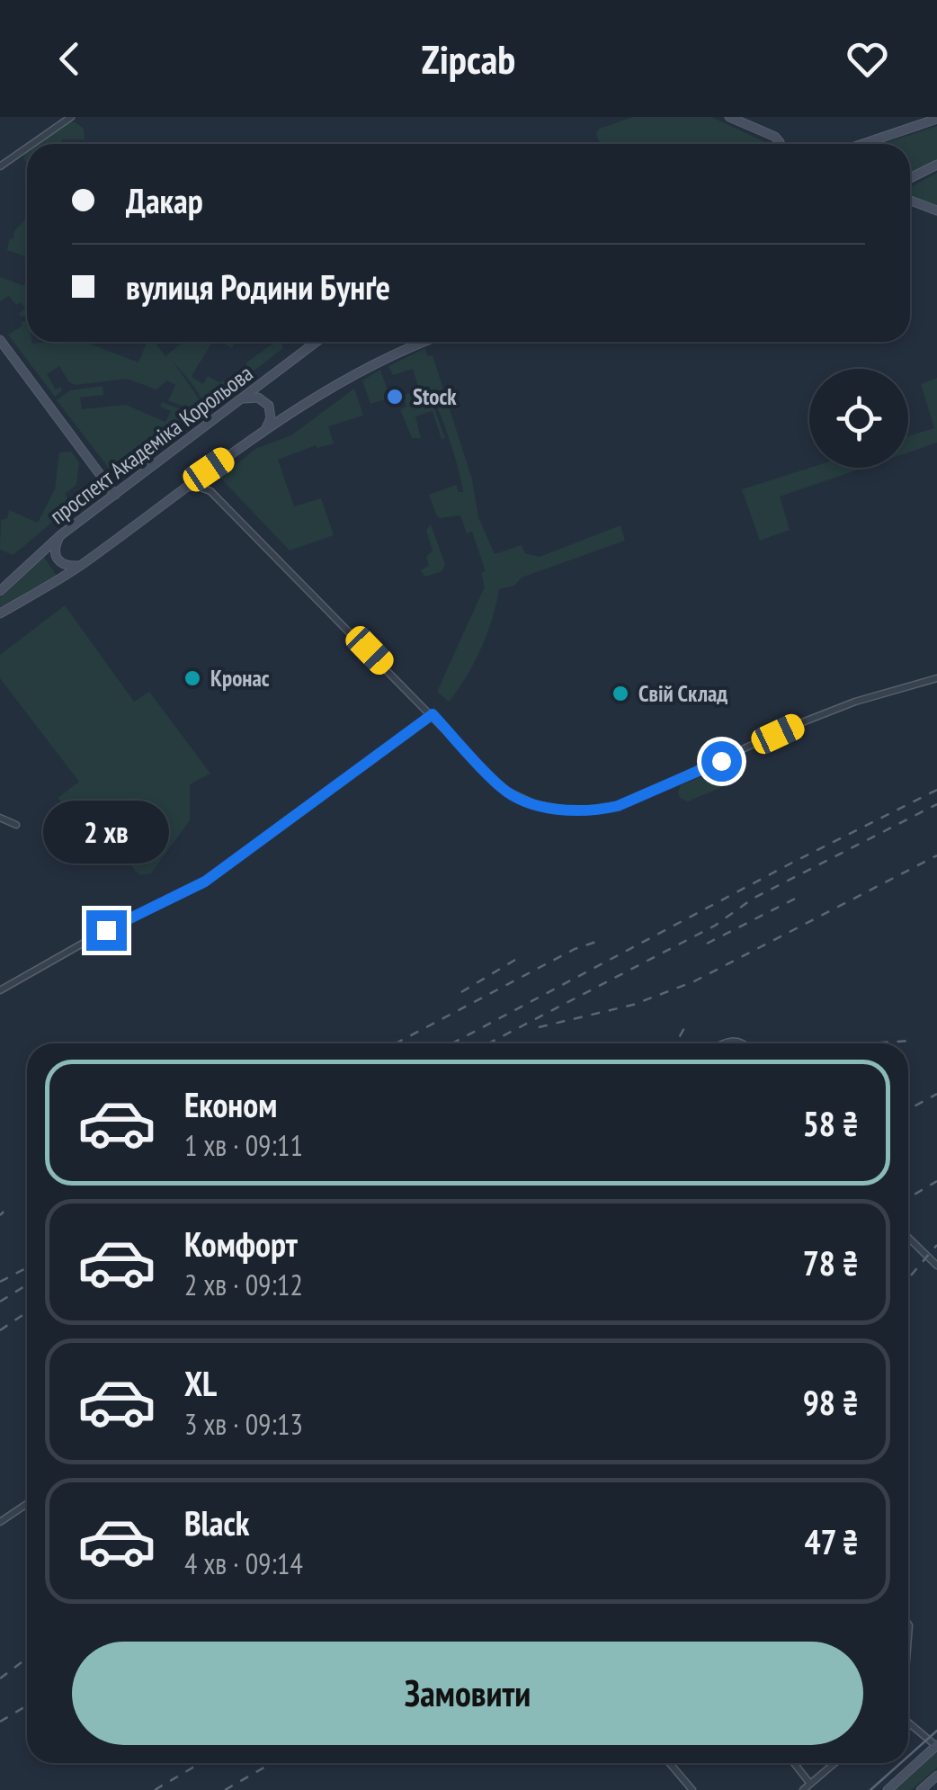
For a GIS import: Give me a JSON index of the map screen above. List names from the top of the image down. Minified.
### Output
{"streets":{"main road":["проспект Академіка Корольова"]},"places":["Stock","Кронас","Свій Склад"],"page":{"header":"Zipcab","banner":["Дакар","вулиця Родини Бунґе"],"bubble":"2 хв","list":[{"name":"Економ","note":"1 хв · 09:11","value":"58 ₴"},{"name":"Комфорт","note":"2 хв · 09:12","value":"78 ₴"},{"name":"XL","note":"3 хв · 09:13","value":"98 ₴"},{"name":"Black","note":"4 хв · 09:14","value":"47 ₴"}],"buttons":"Замовити"}}
